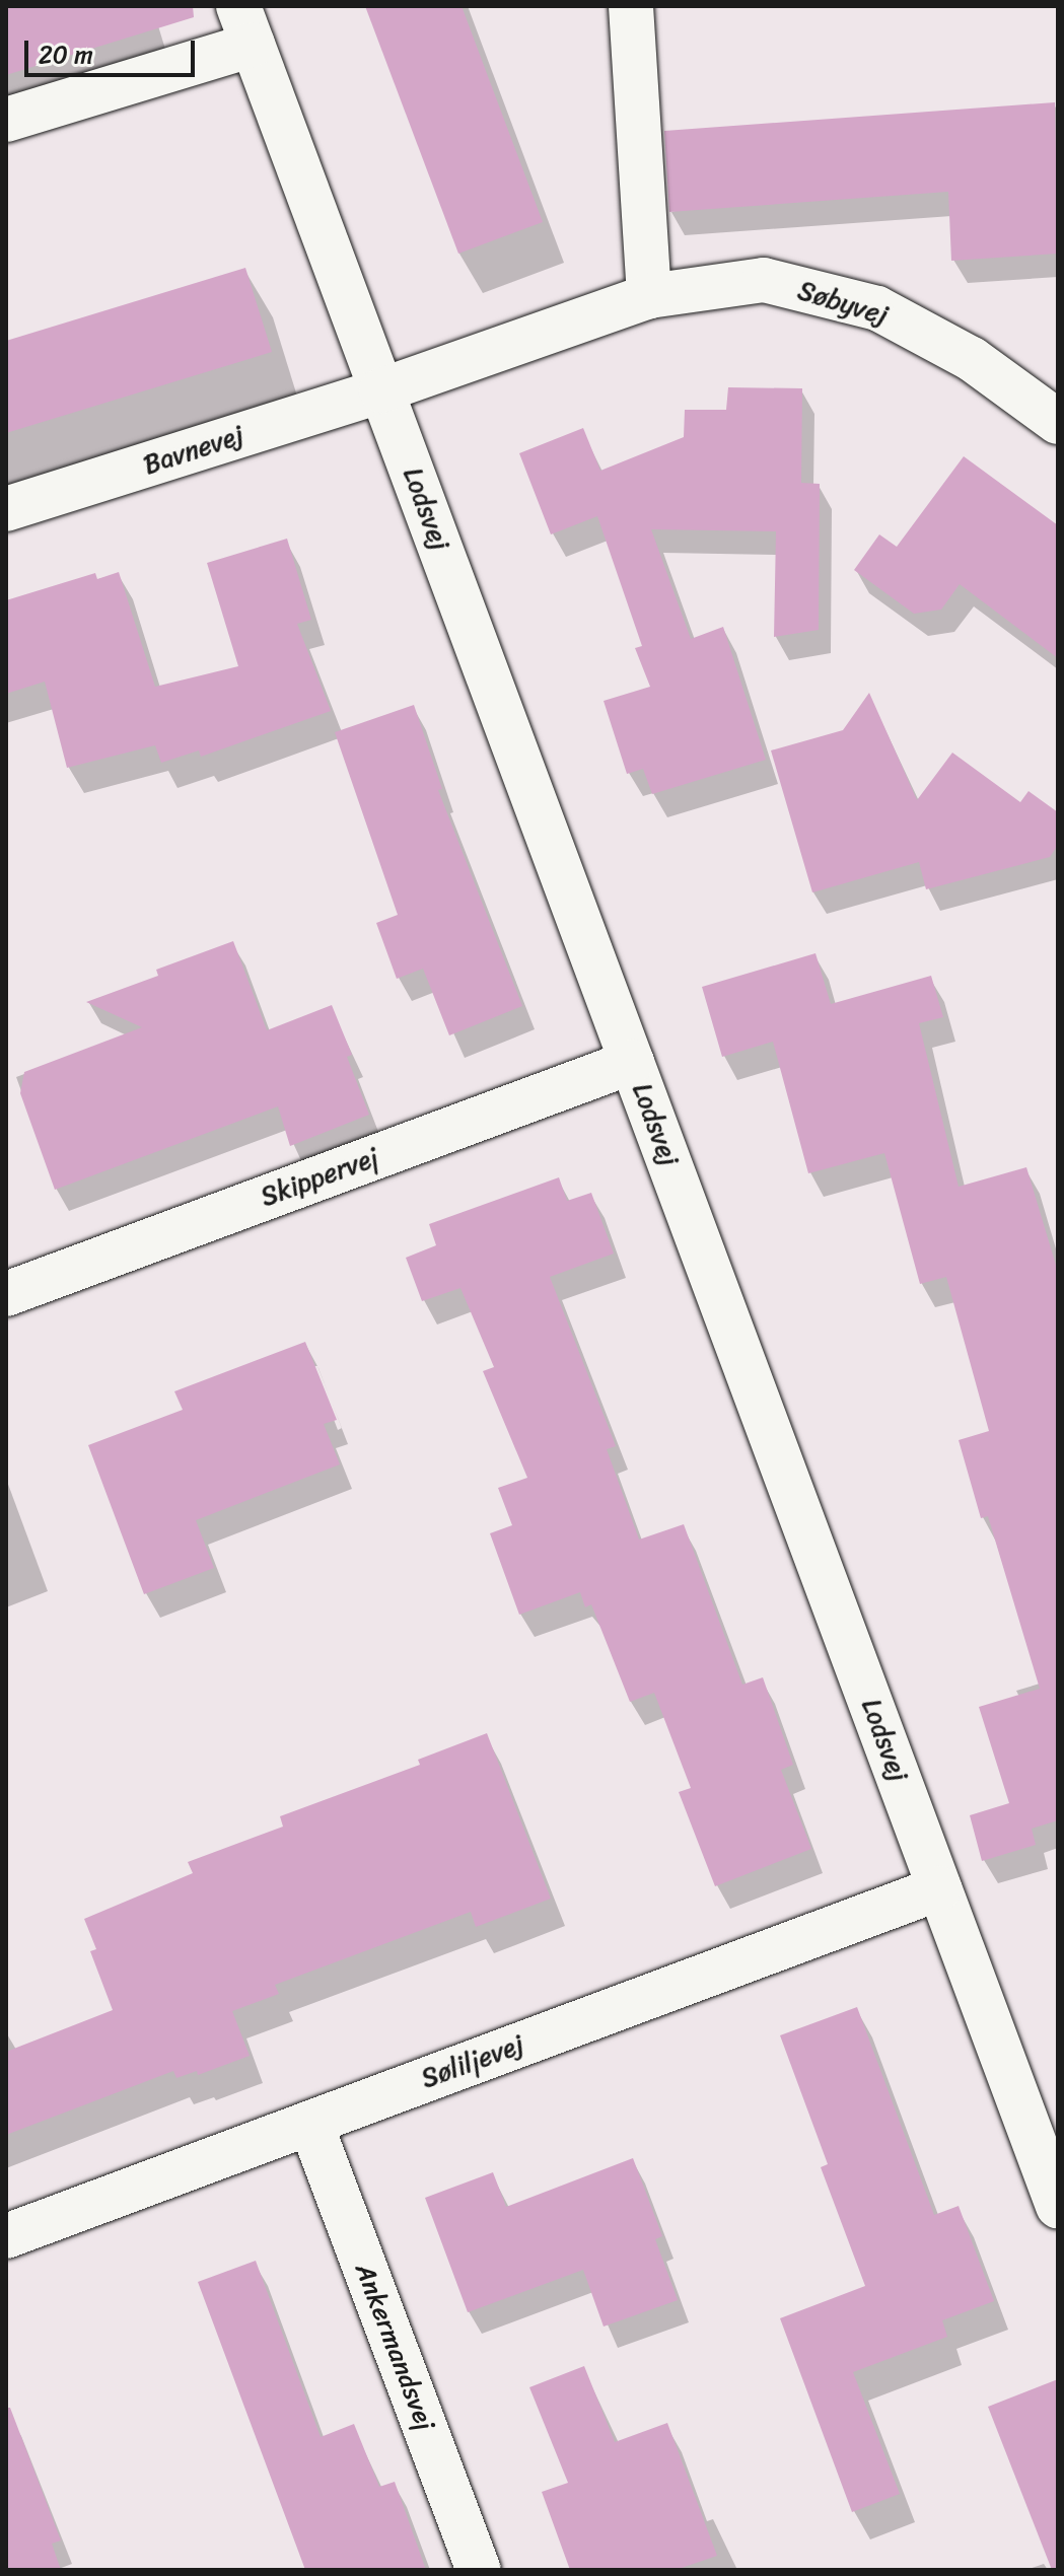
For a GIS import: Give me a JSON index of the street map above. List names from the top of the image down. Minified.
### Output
{"streets":{"street":["Søbyvej","Bavnevej","Lodsvej","Skippervej","Søliljevej","Ankermandsvej"]},"crossings":[["Søbyvej","Bavnevej"],["Søbyvej","Lodsvej"],["Bavnevej","Lodsvej"],["Lodsvej","Skippervej"],["Lodsvej","Søliljevej"],["Søliljevej","Ankermandsvej"]],"scale_bar":"20 m"}
